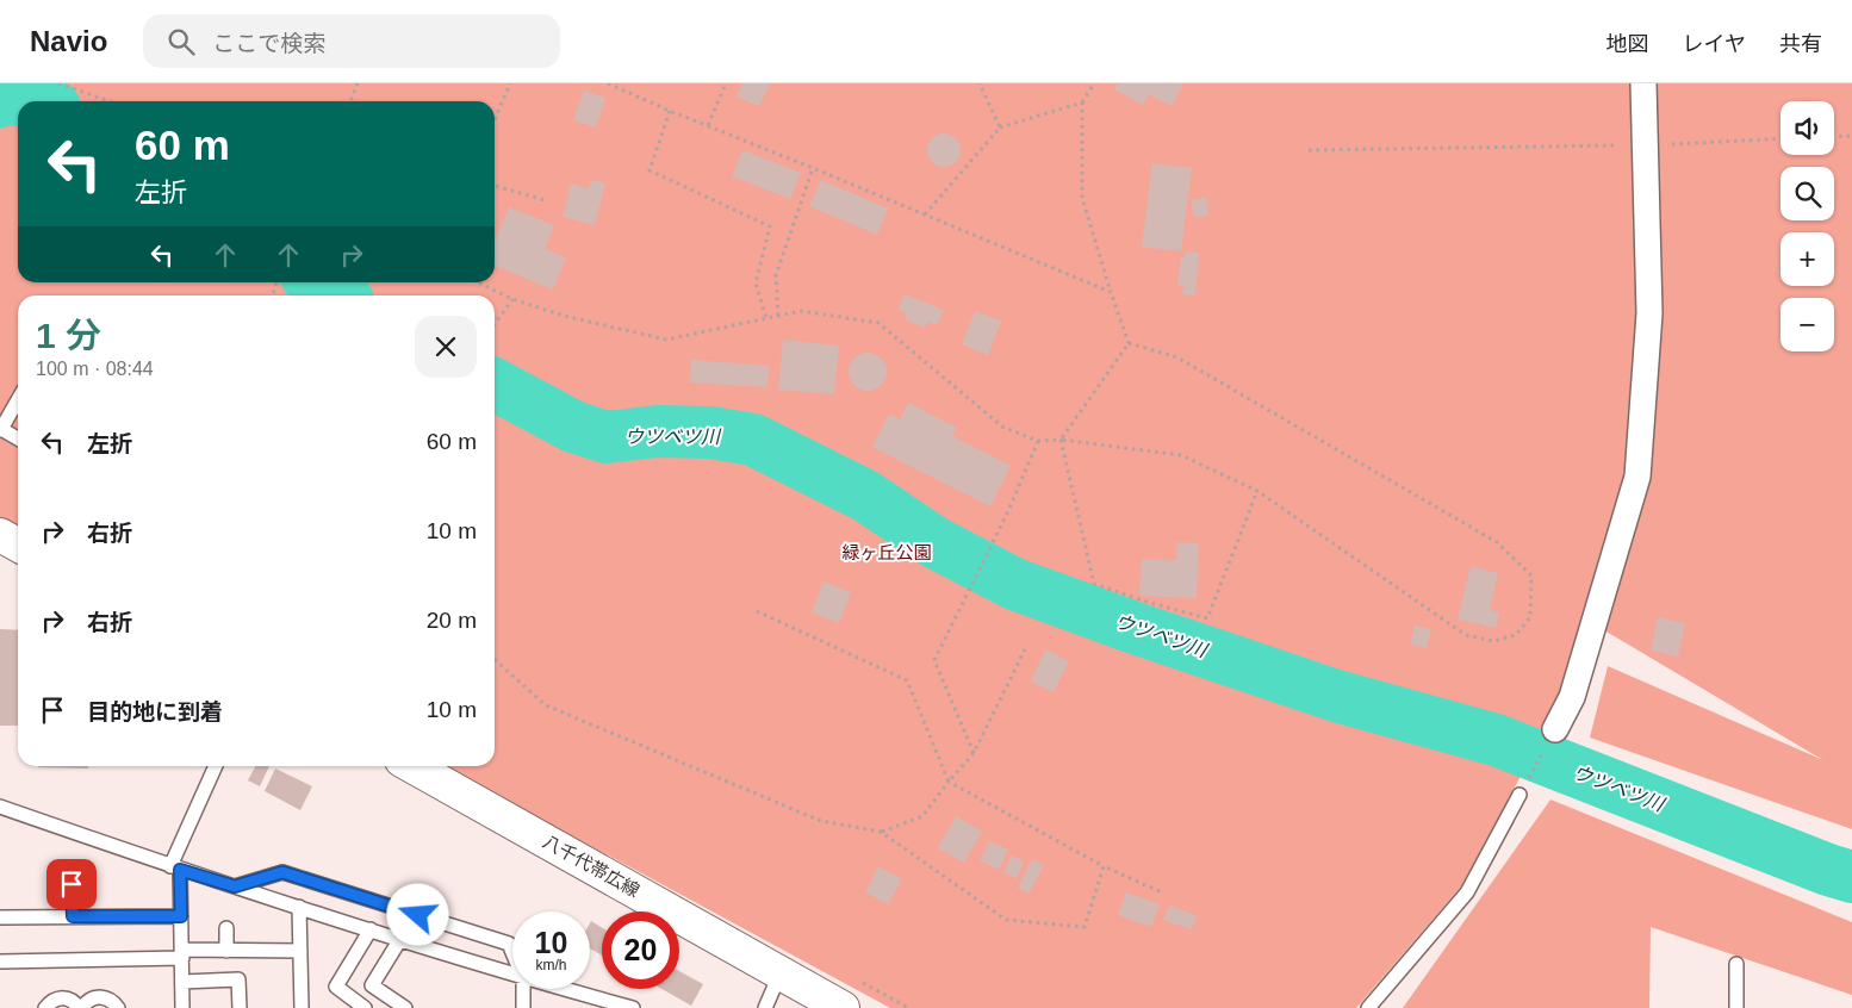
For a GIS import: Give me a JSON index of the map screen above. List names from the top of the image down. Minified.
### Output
{"streets":{"main road":["八千代帯広線"]},"water":["ウツベツ川"],"parks":["緑ヶ丘公園"],"page":{"header":"Navio","search":"ここで検索","nav":["地図","レイヤ","共有"],"map_buttons":["+","−"],"turn":["60 m","左折"],"heading":["1 分","100 m · 08:44"],"list":[{"name":"左折","value":"60 m"},{"name":"右折","value":"10 m"},{"name":"右折","value":"20 m"},{"name":"目的地に到着","value":"10 m"}],"speed":"10 km/h","limit":"20"}}
